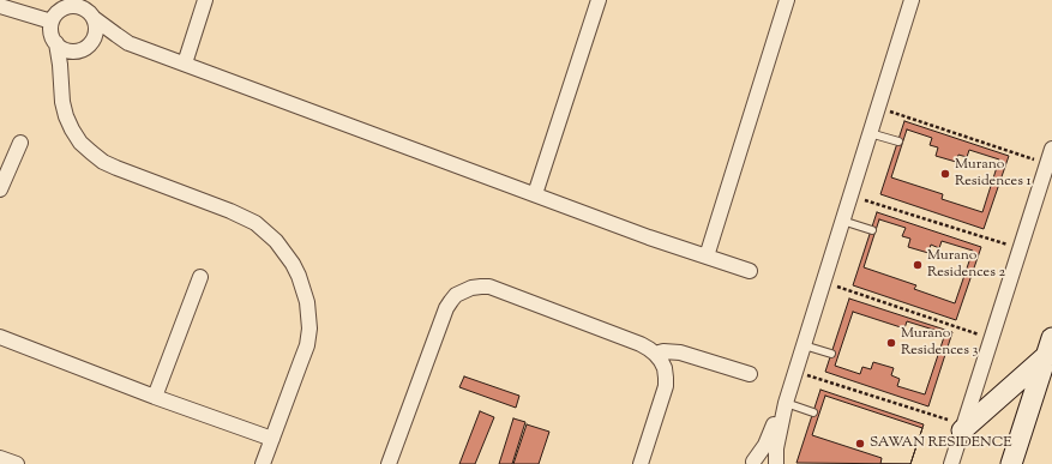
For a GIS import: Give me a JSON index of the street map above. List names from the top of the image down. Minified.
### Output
{"places":["Murano Residences 1","Murano Residences 2","Murano Residences 3","SAWAN RESIDENCE"]}
